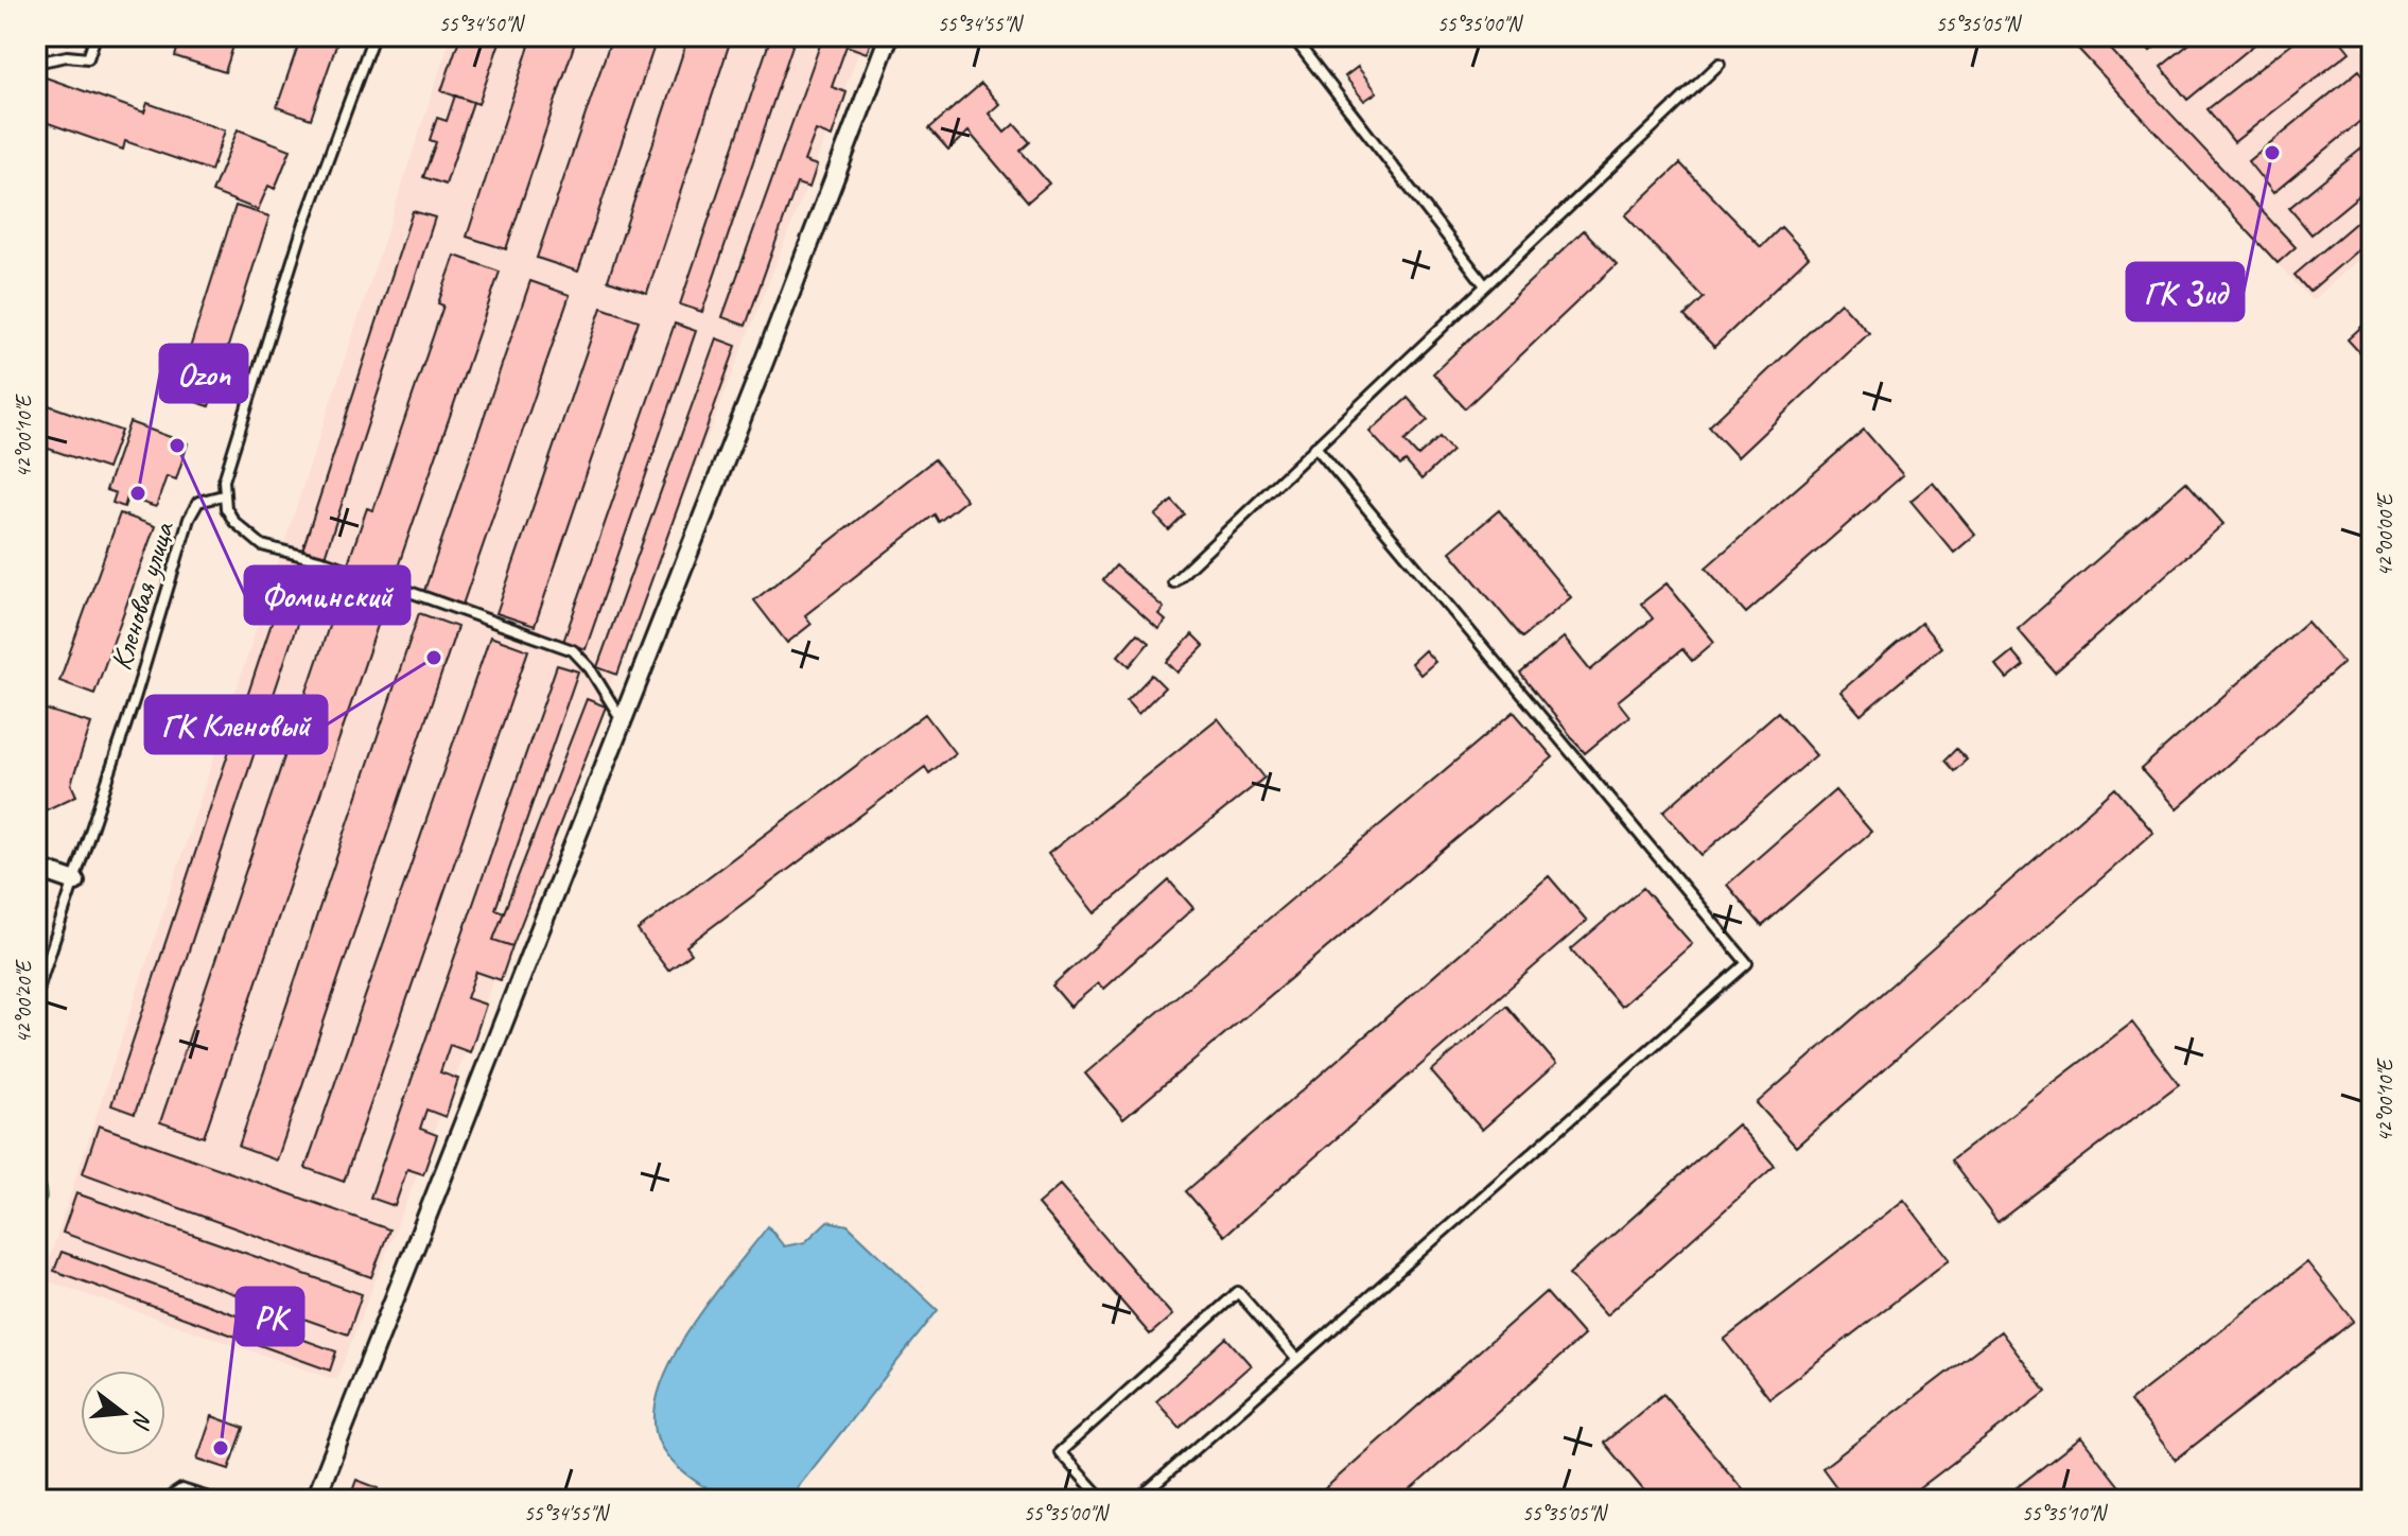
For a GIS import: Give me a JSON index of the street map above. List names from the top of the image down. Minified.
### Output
{"streets":{"lane":["Кленовая улица"]},"places":["ГК Зид","Фоминский","Ozon","ГК Кленовый","РК"],"north":"right","coordinates":["55°34'50\"N","55°34'55\"N","55°35'00\"N","55°35'05\"N","42°00'10\"E","42°00'00\"E","42°00'20\"E","55°35'10\"N"]}
